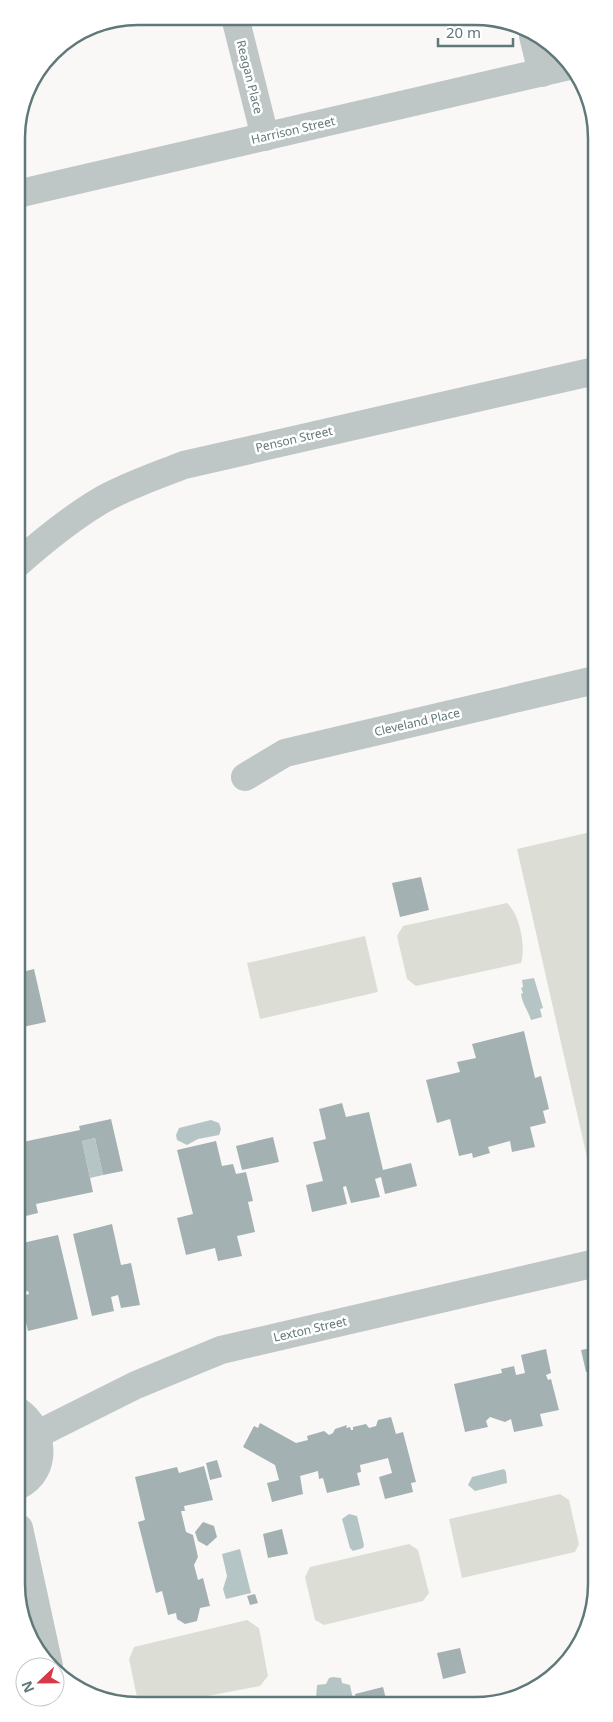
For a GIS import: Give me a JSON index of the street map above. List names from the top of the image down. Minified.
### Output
{"streets":{"street":["Reagan Place","Harrison Street","Penson Street","Cleveland Place","Lexton Street"]},"crossings":[["Reagan Place","Harrison Street"]],"scale_bar":"20 m","north":"left"}
